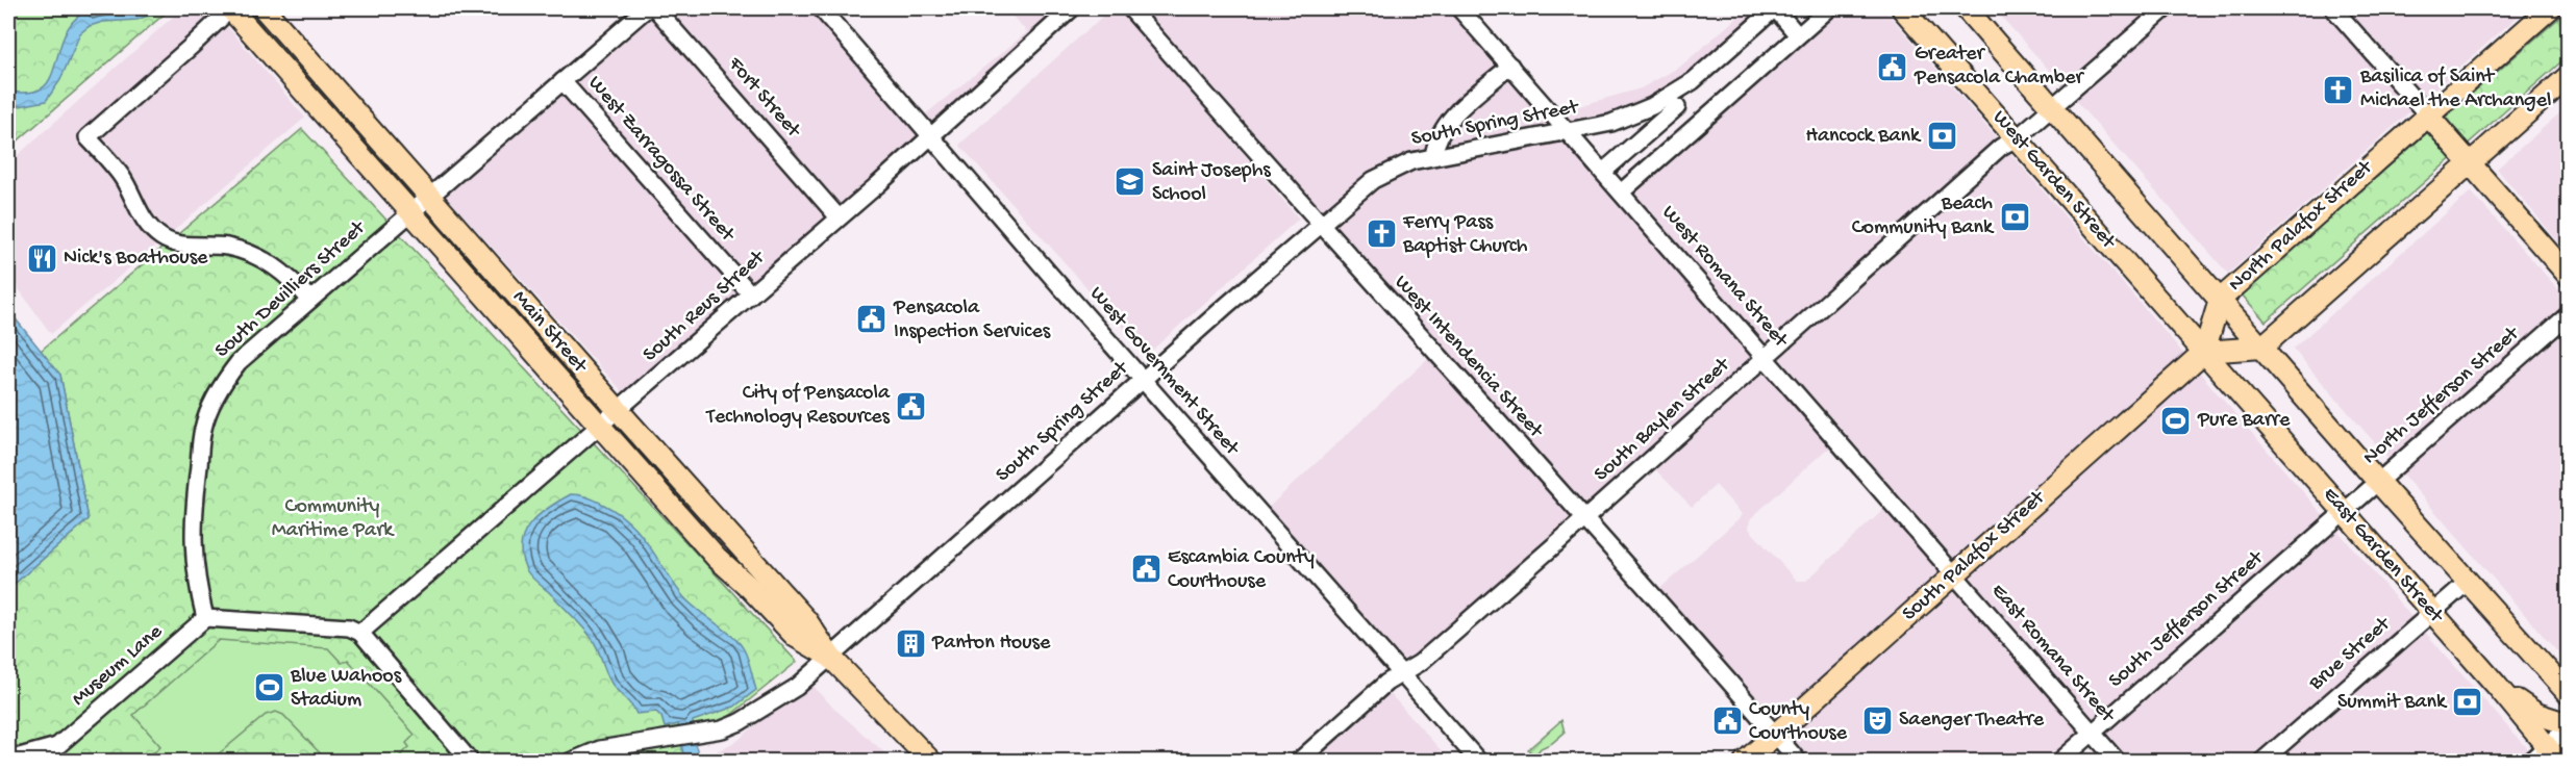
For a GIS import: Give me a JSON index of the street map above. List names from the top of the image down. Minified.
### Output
{"streets":{"main road":["West Garden Street","North Palafox Street","Main Street","East Garden Street","South Palafox Street"],"street":["Fort Street","South Spring Street","West Zarragossa Street","West Romana Street","South Devilliers Street","South Reus Street","West Intendencia Street","West Government Street","North Jefferson Street","South Baylen Street","South Jefferson Street","East Romana Street","Brue Street","Museum Lane"]},"crossings":[["Fort Street","South Reus Street"],["South Spring Street","West Romana Street"],["South Spring Street","Main Street"],["South Spring Street","West Intendencia Street"],["South Spring Street","West Government Street"],["West Zarragossa Street","South Devilliers Street"],["West Zarragossa Street","South Reus Street"],["West Garden Street","North Palafox Street"],["West Garden Street","South Baylen Street"],["West Garden Street","East Garden Street"],["West Garden Street","South Palafox Street"],["North Palafox Street","East Garden Street"],["North Palafox Street","South Palafox Street"],["West Romana Street","South Baylen Street"],["West Romana Street","South Palafox Street"],["West Romana Street","East Romana Street"],["South Devilliers Street","Main Street"],["South Devilliers Street","Museum Lane"],["South Reus Street","Main Street"],["South Reus Street","West Government Street"],["West Intendencia Street","South Baylen Street"],["West Intendencia Street","South Palafox Street"],["West Government Street","South Baylen Street"],["North Jefferson Street","East Garden Street"],["North Jefferson Street","South Jefferson Street"],["East Garden Street","South Palafox Street"],["East Garden Street","South Jefferson Street"],["East Garden Street","Brue Street"],["South Palafox Street","East Romana Street"],["South Jefferson Street","East Romana Street"]],"parks":["Community Maritime Park"],"places":{"public building":["Greater Pensacola Chamber","Pensacola Inspection Services","City of Pensacola Technology Resources","Escambia County Courthouse","County Courthouse"],"church":["Basilica of Saint Michael the Archangel","Ferry Pass Baptist Church"],"bank":["Hancock Bank","Beach Community Bank","Summit Bank"],"school or university":["Saint Josephs School"],"restaurant":["Nick's Boathouse"],"sports":["Pure Barre","Blue Wahoos Stadium"],"building":["Panton House"],"theatre":["Saenger Theatre"]}}
